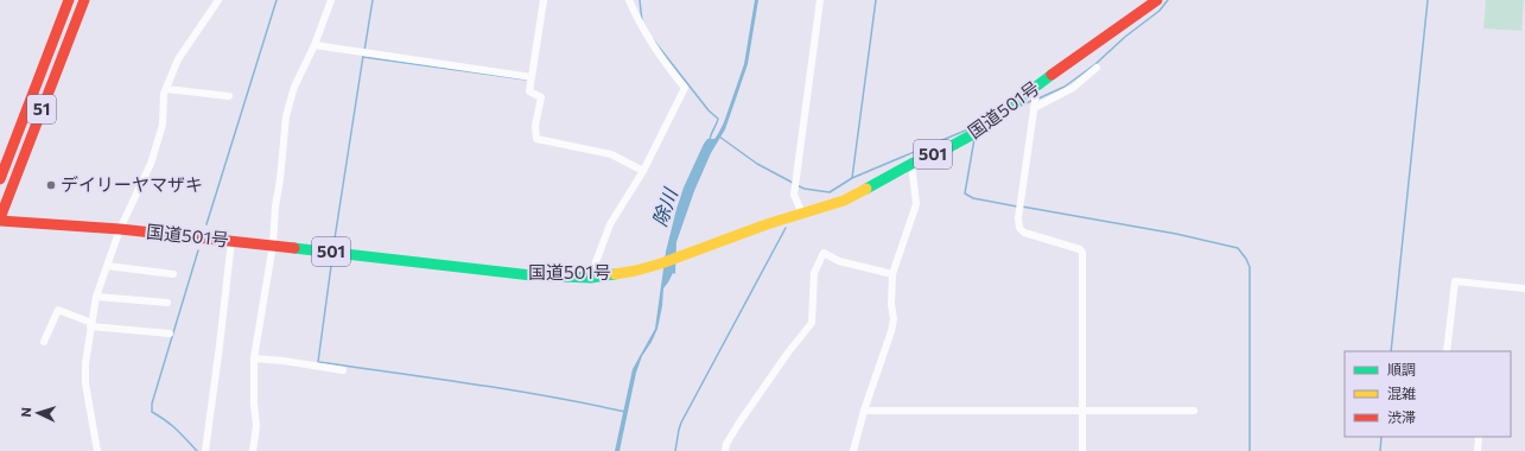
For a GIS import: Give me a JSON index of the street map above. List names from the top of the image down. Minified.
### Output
{"streets":{"main road":["51","国道501号","501"]},"crossings":[["51","国道501号"]],"water":["除川"],"places":["デイリーヤマザキ"],"legend":["順調","混雑","渋滞"],"north":"left"}
